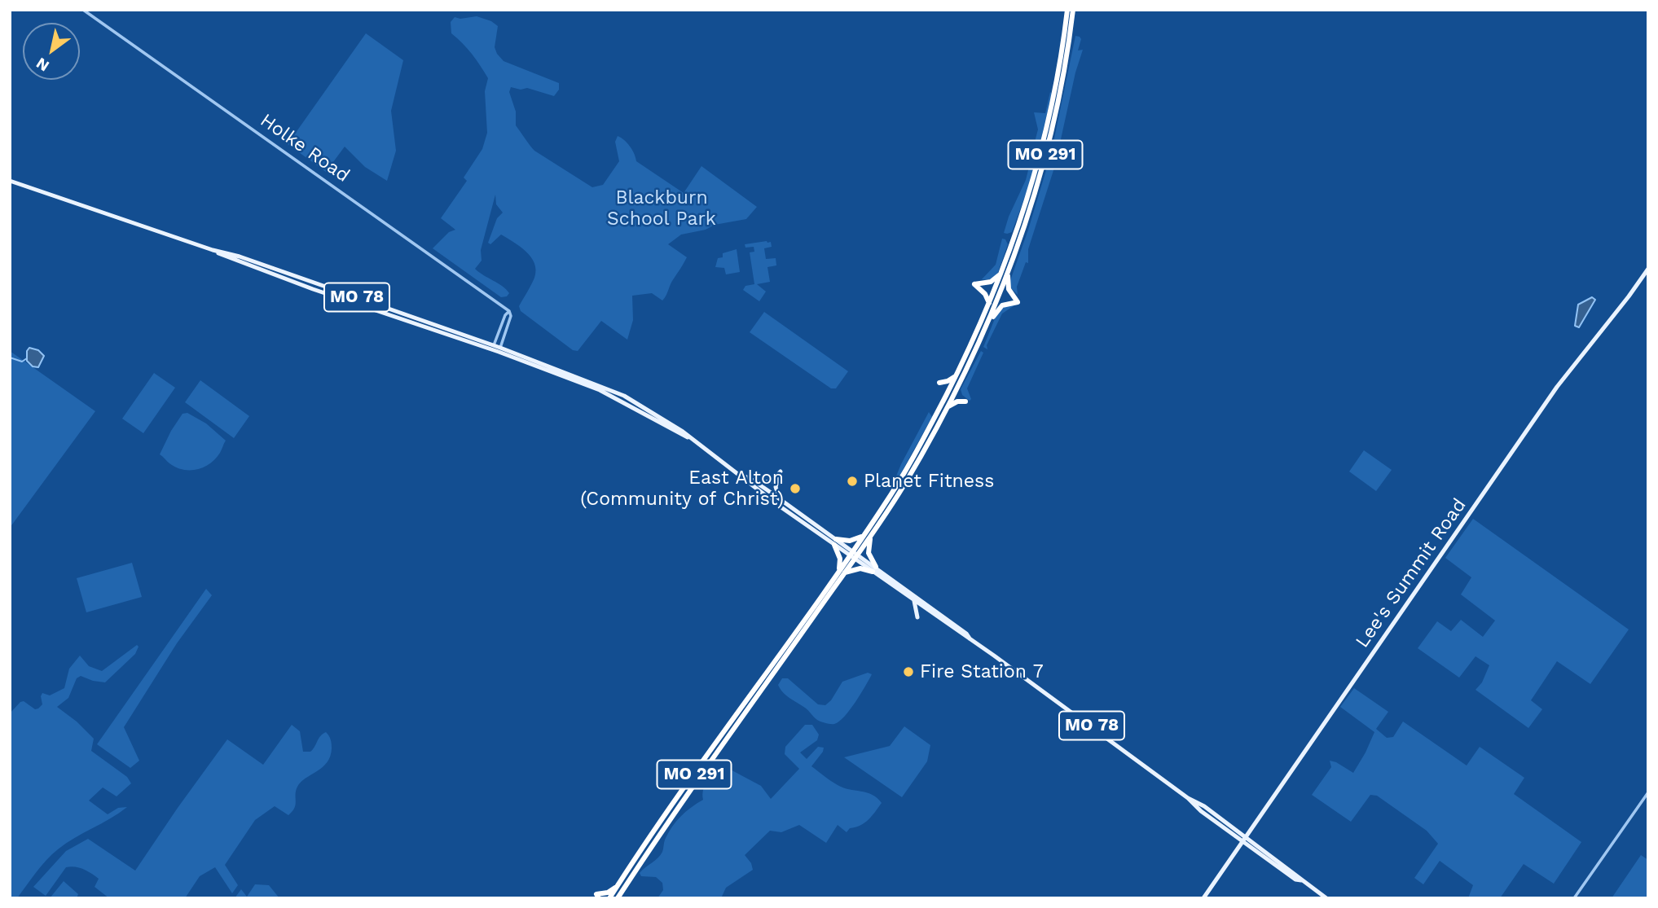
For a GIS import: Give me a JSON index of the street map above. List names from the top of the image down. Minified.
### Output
{"streets":{"highway":["MO 291"],"main road":["MO 78","Lee's Summit Road"],"street":["Holke Road"]},"crossings":[["MO 291","MO 78"],["MO 78","Lee's Summit Road"]],"parks":["Blackburn School Park"],"places":["Planet Fitness","East Alton (Community of Christ)","Fire Station 7"],"north":"bottom left"}
